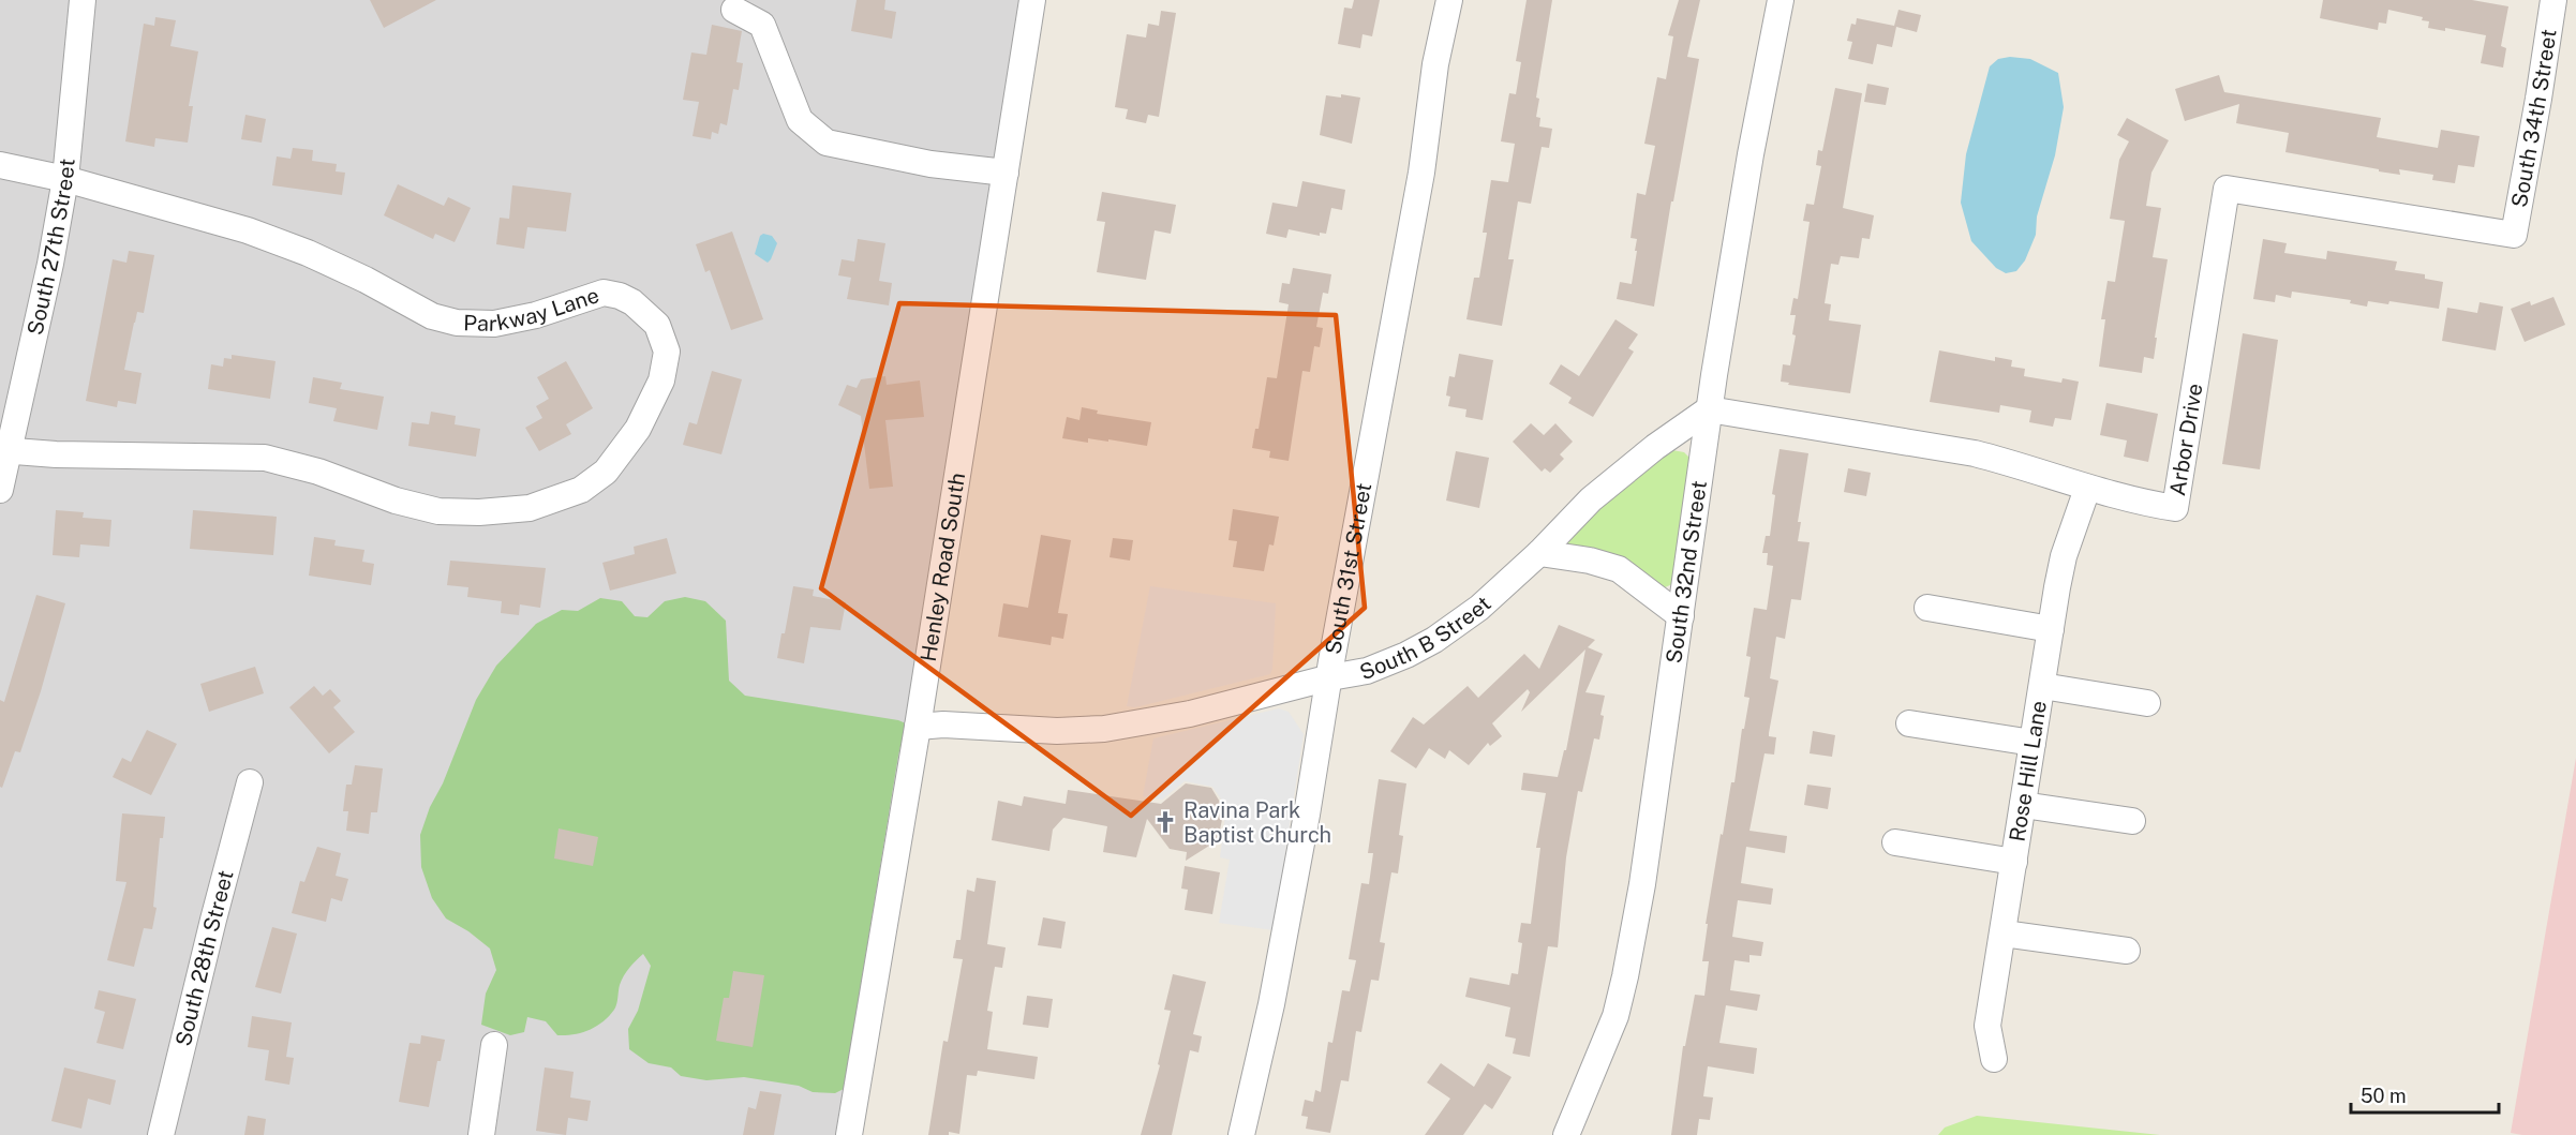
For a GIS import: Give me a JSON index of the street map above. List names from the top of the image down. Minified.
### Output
{"streets":{"street":["South 34th Street","South 27th Street","Parkway Lane","Arbor Drive","Henley Road South","South 31st Street","South 32nd Street","South B Street","Rose Hill Lane","South 28th Street"]},"crossings":[["South 34th Street","Arbor Drive"],["South 27th Street","Parkway Lane"],["Arbor Drive","South 32nd Street"],["Arbor Drive","South B Street"],["Arbor Drive","Rose Hill Lane"],["Henley Road South","South B Street"],["South 31st Street","South B Street"],["South 32nd Street","South B Street"]],"places":{"church":["Ravina Park Baptist Church"]},"scale_bar":"50 m"}
